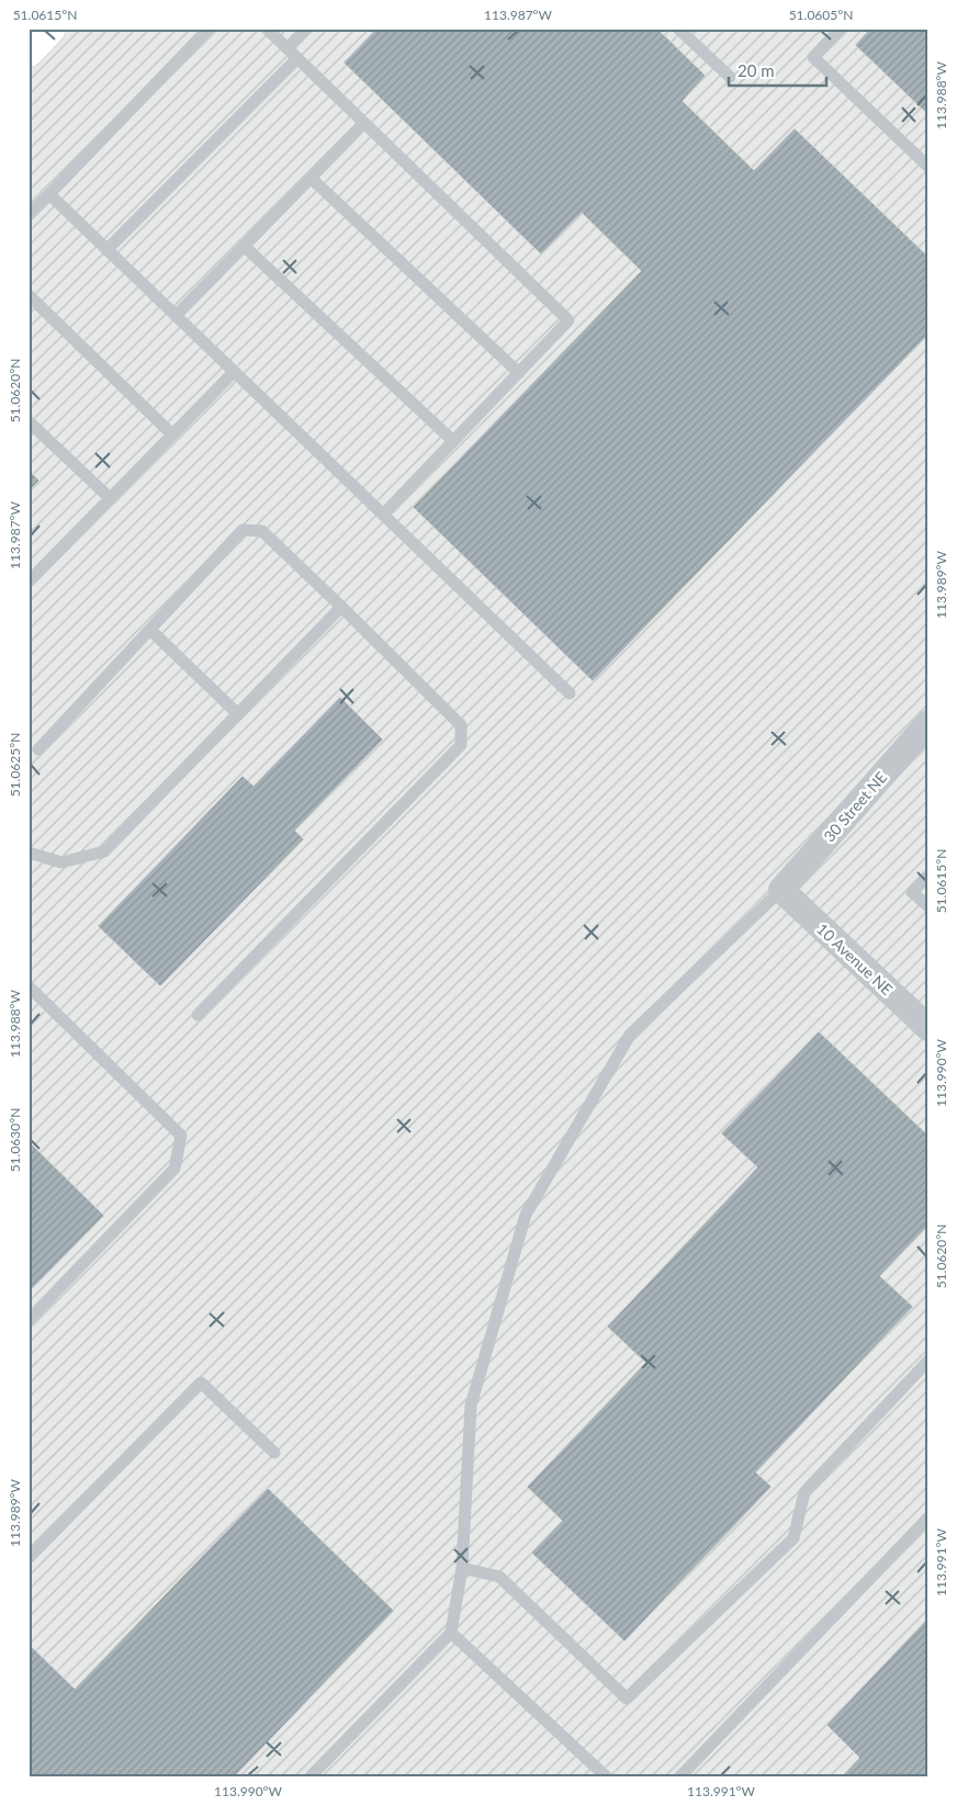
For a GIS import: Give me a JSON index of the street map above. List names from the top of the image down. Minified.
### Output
{"streets":{"street":["30 Street NE","10 Avenue NE"]},"crossings":[["30 Street NE","10 Avenue NE"]],"scale_bar":"20 m","coordinates":["51.0615°N","113.987°W","51.0605°N","113.988°W","51.0620°N","113.989°W","51.0625°N","113.990°W","51.0630°N","113.991°W"]}
